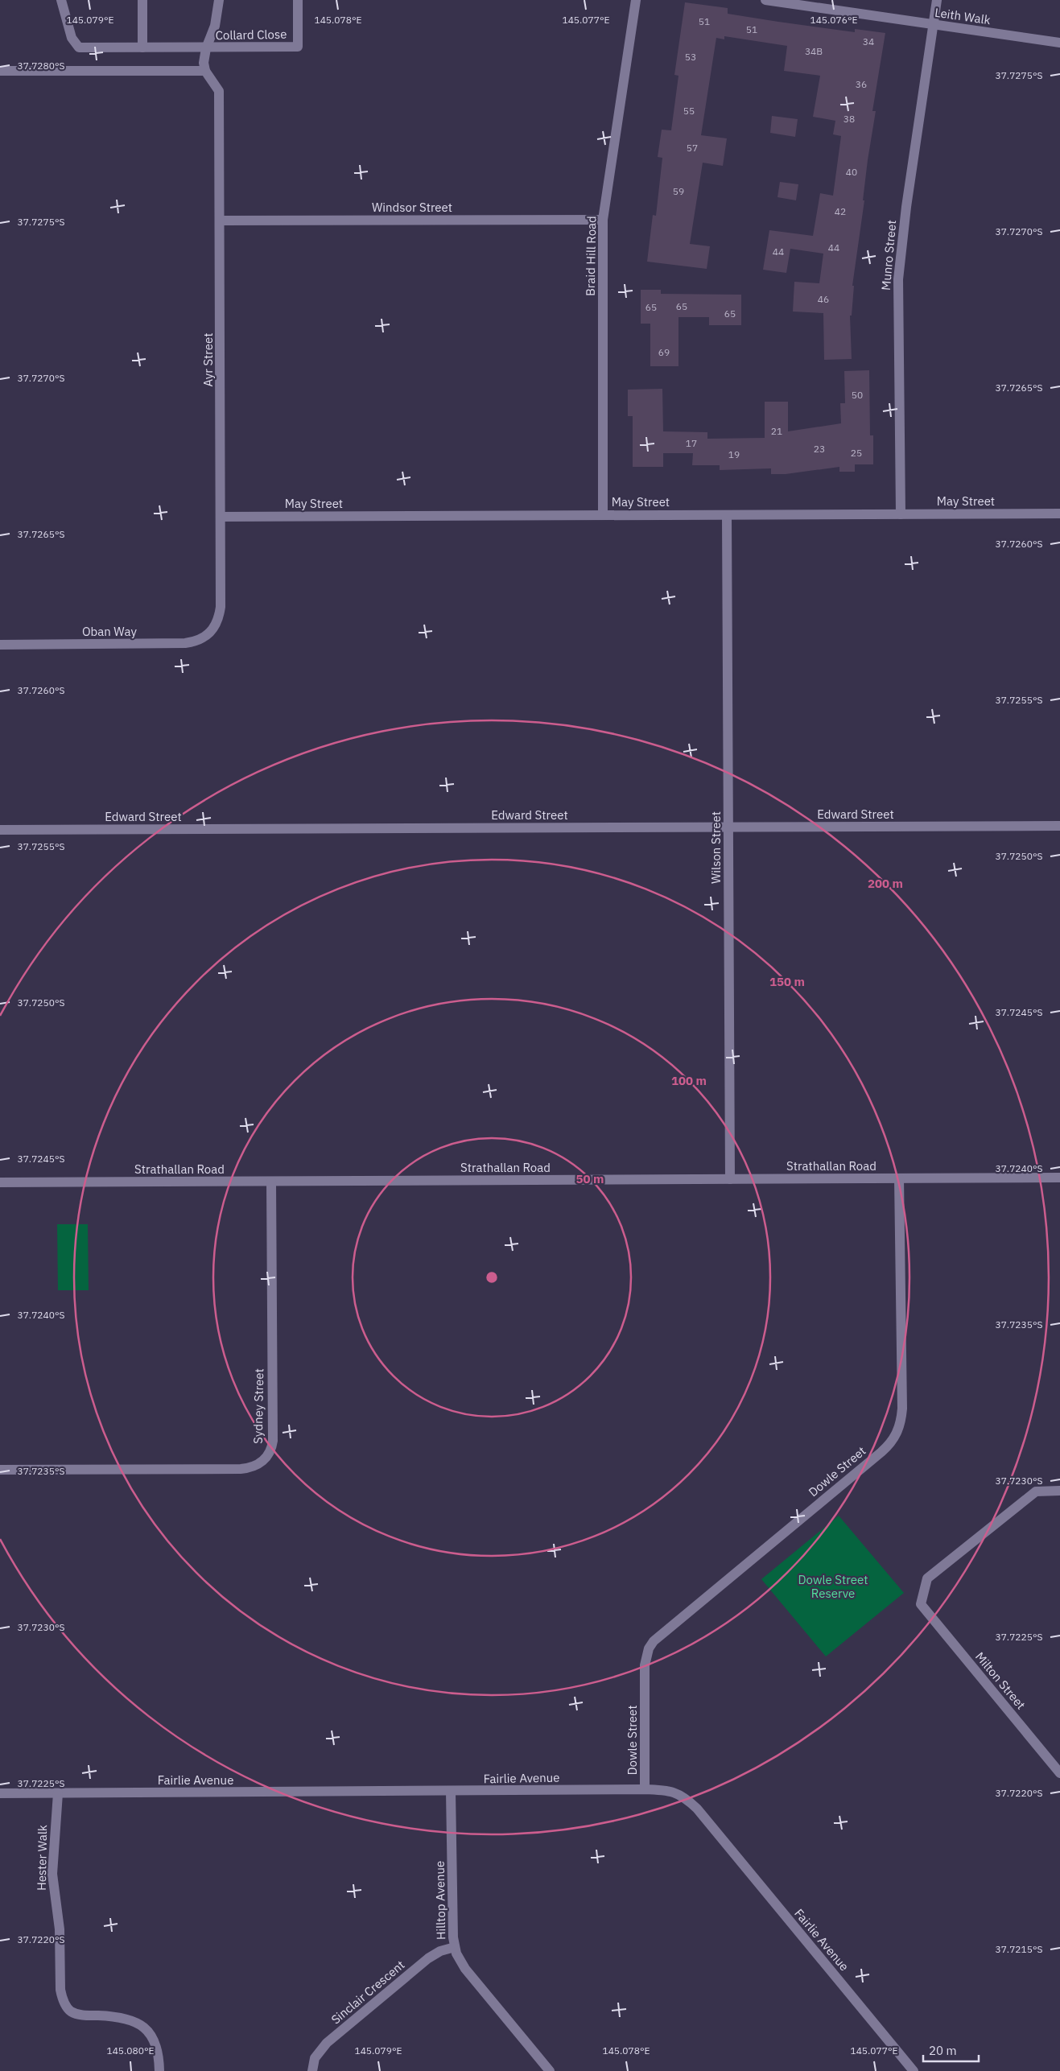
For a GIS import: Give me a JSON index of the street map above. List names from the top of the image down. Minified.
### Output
{"streets":{"street":["Leith Walk","Collard Close","Windsor Street","Munro Street","Braid Hill Road","Ayr Street","May Street","Oban Way","Edward Street","Wilson Street","Strathallan Road","Sydney Street","Dowle Street","Milton Street","Fairlie Avenue","Hester Walk","Hilltop Avenue","Sinclair Crescent"]},"crossings":[["Leith Walk","Munro Street"],["Collard Close","Ayr Street"],["Windsor Street","Braid Hill Road"],["Windsor Street","Ayr Street"],["Munro Street","May Street"],["Braid Hill Road","May Street"],["Ayr Street","May Street"],["Ayr Street","Oban Way"],["May Street","Wilson Street"],["Edward Street","Wilson Street"],["Wilson Street","Strathallan Road"],["Strathallan Road","Sydney Street"],["Strathallan Road","Dowle Street"],["Dowle Street","Fairlie Avenue"],["Fairlie Avenue","Hester Walk"],["Fairlie Avenue","Hilltop Avenue"],["Hilltop Avenue","Sinclair Crescent"]],"parks":["Dowle Street Reserve"],"house_numbers":["51","51","34","34B","53","36","55","38","57","40","59","42","44","44","46","65","65","65","69","50","21","17","23","25","19"],"scale_bar":"20 m","coordinates":["145.079°E","145.078°E","145.077°E","145.076°E","37.7280°S","37.7275°S","37.7270°S","37.7265°S","37.7260°S","37.7255°S","37.7250°S","37.7245°S","37.7240°S","37.7235°S","37.7230°S","37.7225°S","37.7220°S","37.7215°S","145.080°E"],"rings":["200 m","150 m","100 m","50 m"]}
